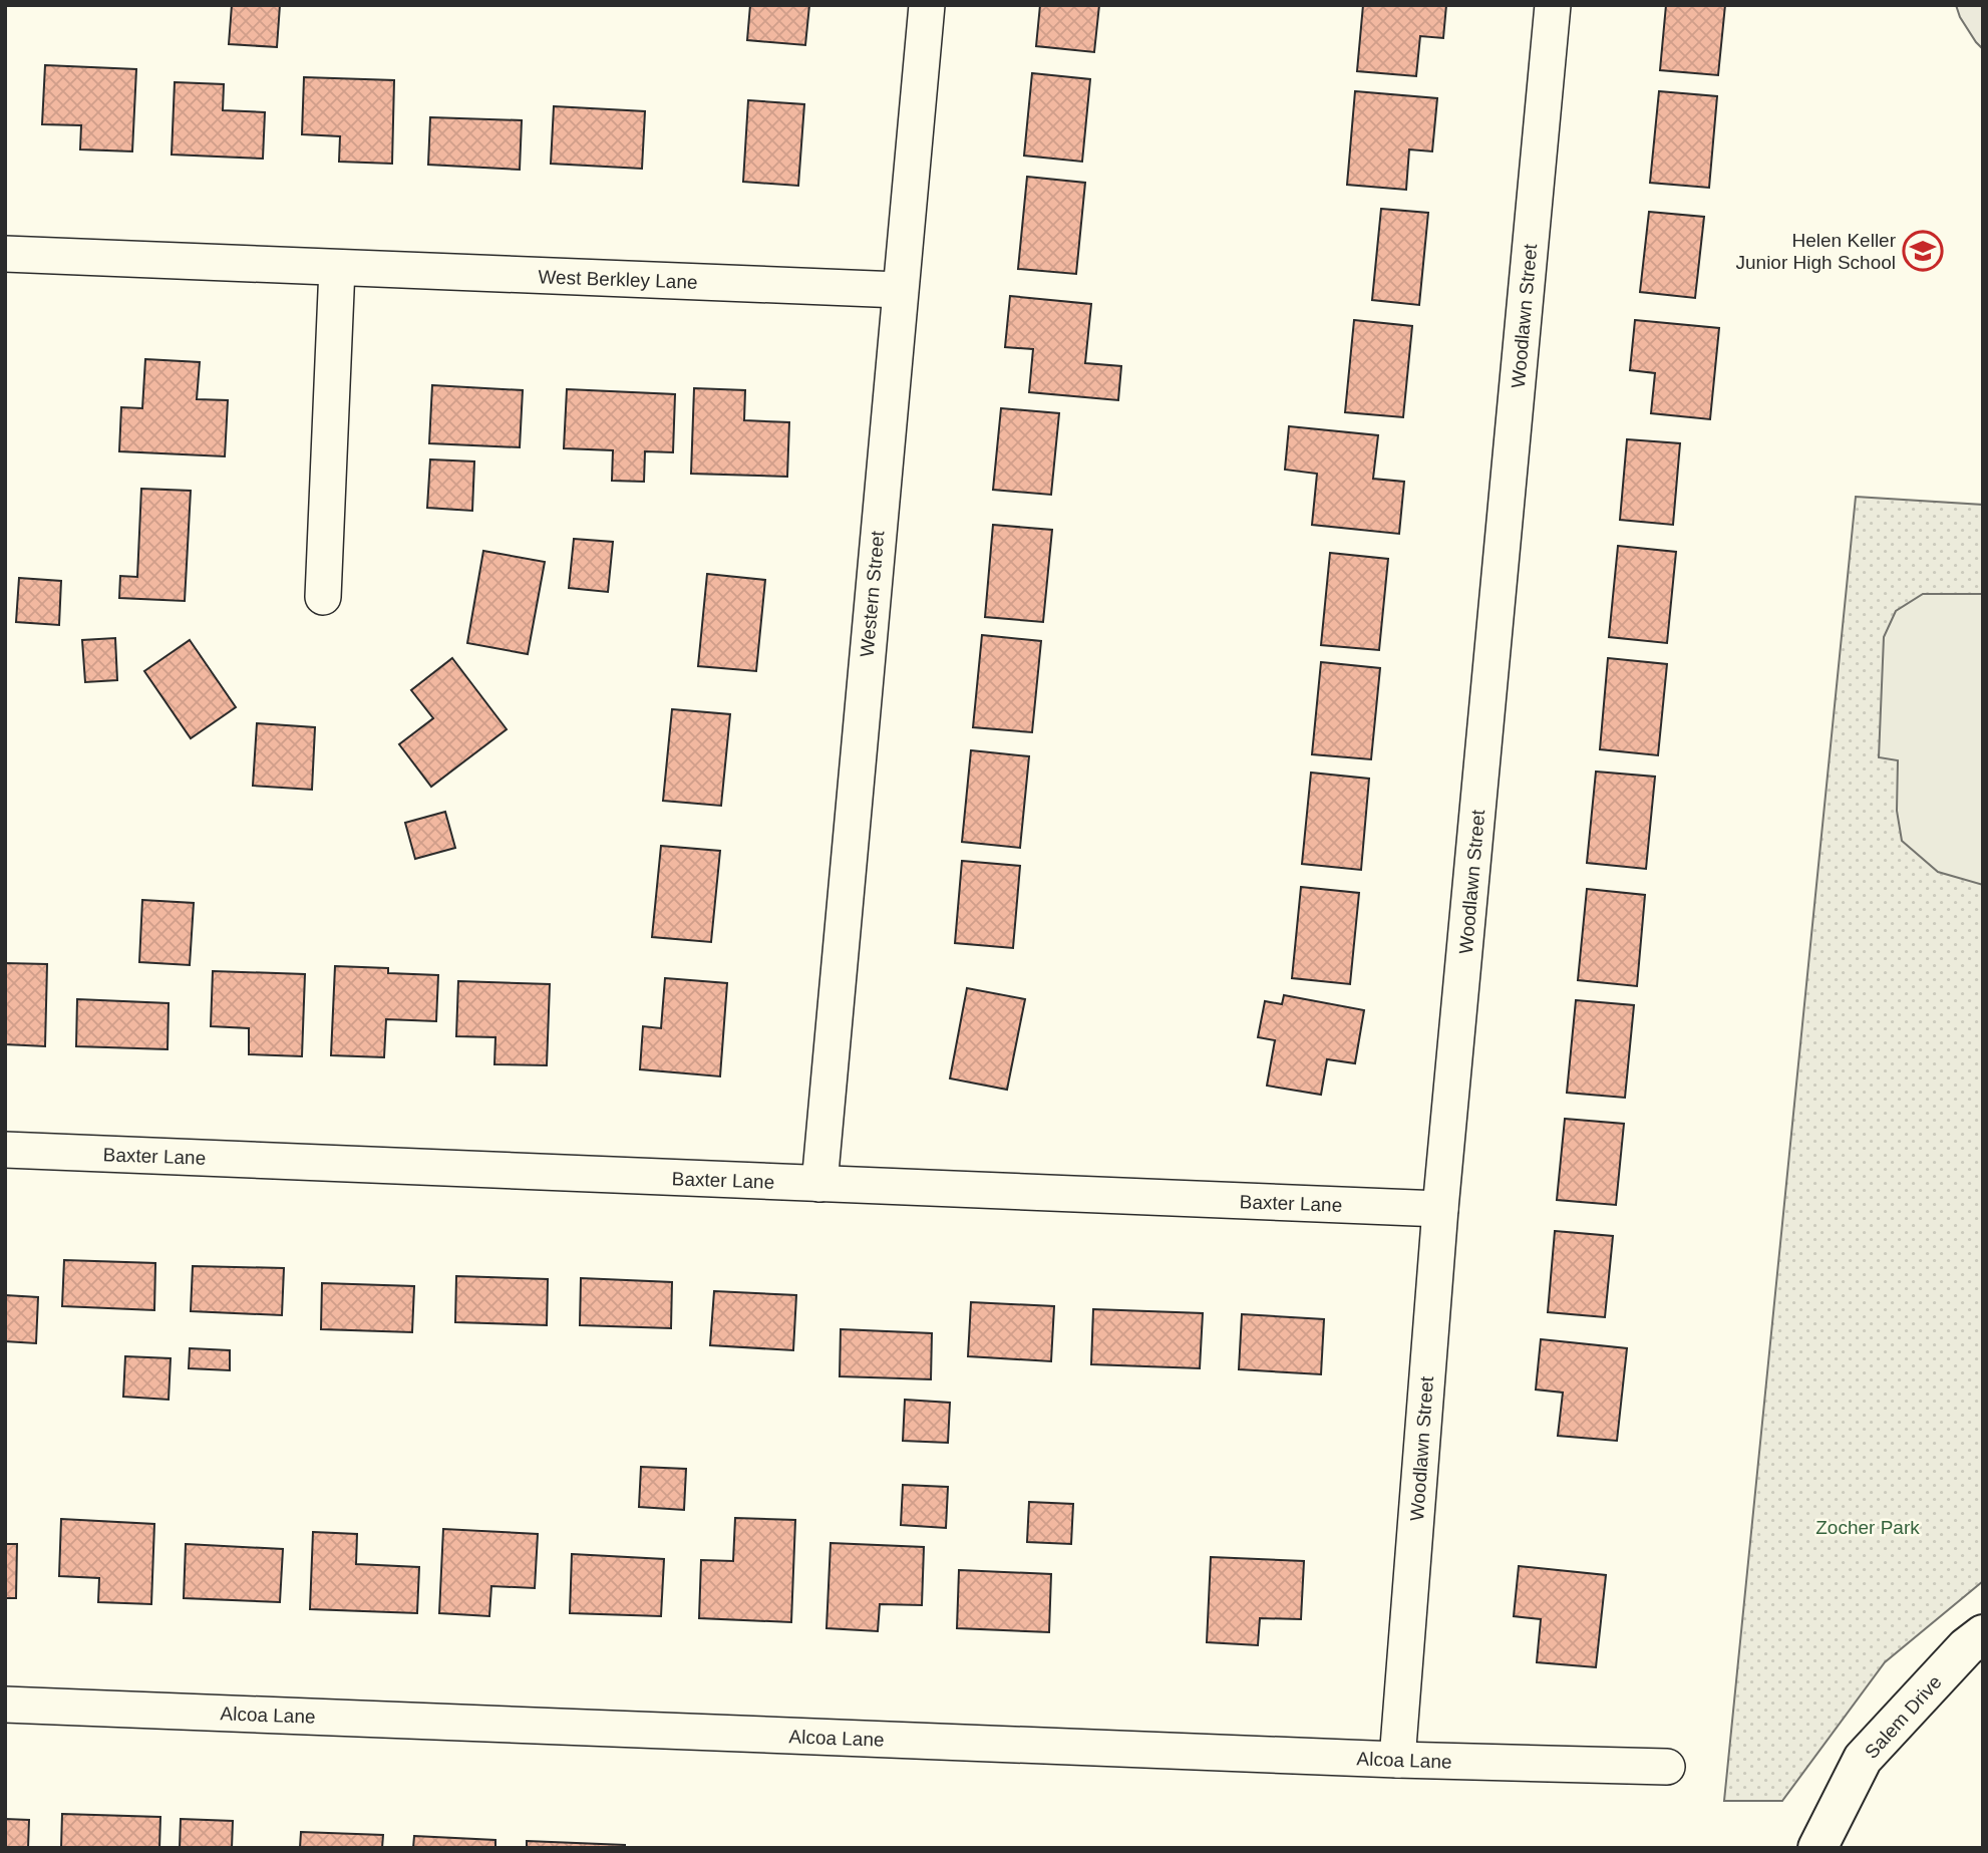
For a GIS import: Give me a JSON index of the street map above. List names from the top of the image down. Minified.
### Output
{"streets":{"street":["West Berkley Lane","Woodlawn Street","Western Street","Baxter Lane","Alcoa Lane","Salem Drive"]},"crossings":[["West Berkley Lane","Western Street"],["Woodlawn Street","Baxter Lane"],["Woodlawn Street","Alcoa Lane"],["Western Street","Baxter Lane"]],"parks":["Zocher Park"],"places":{"school or university":["Helen Keller Junior High School"]}}
